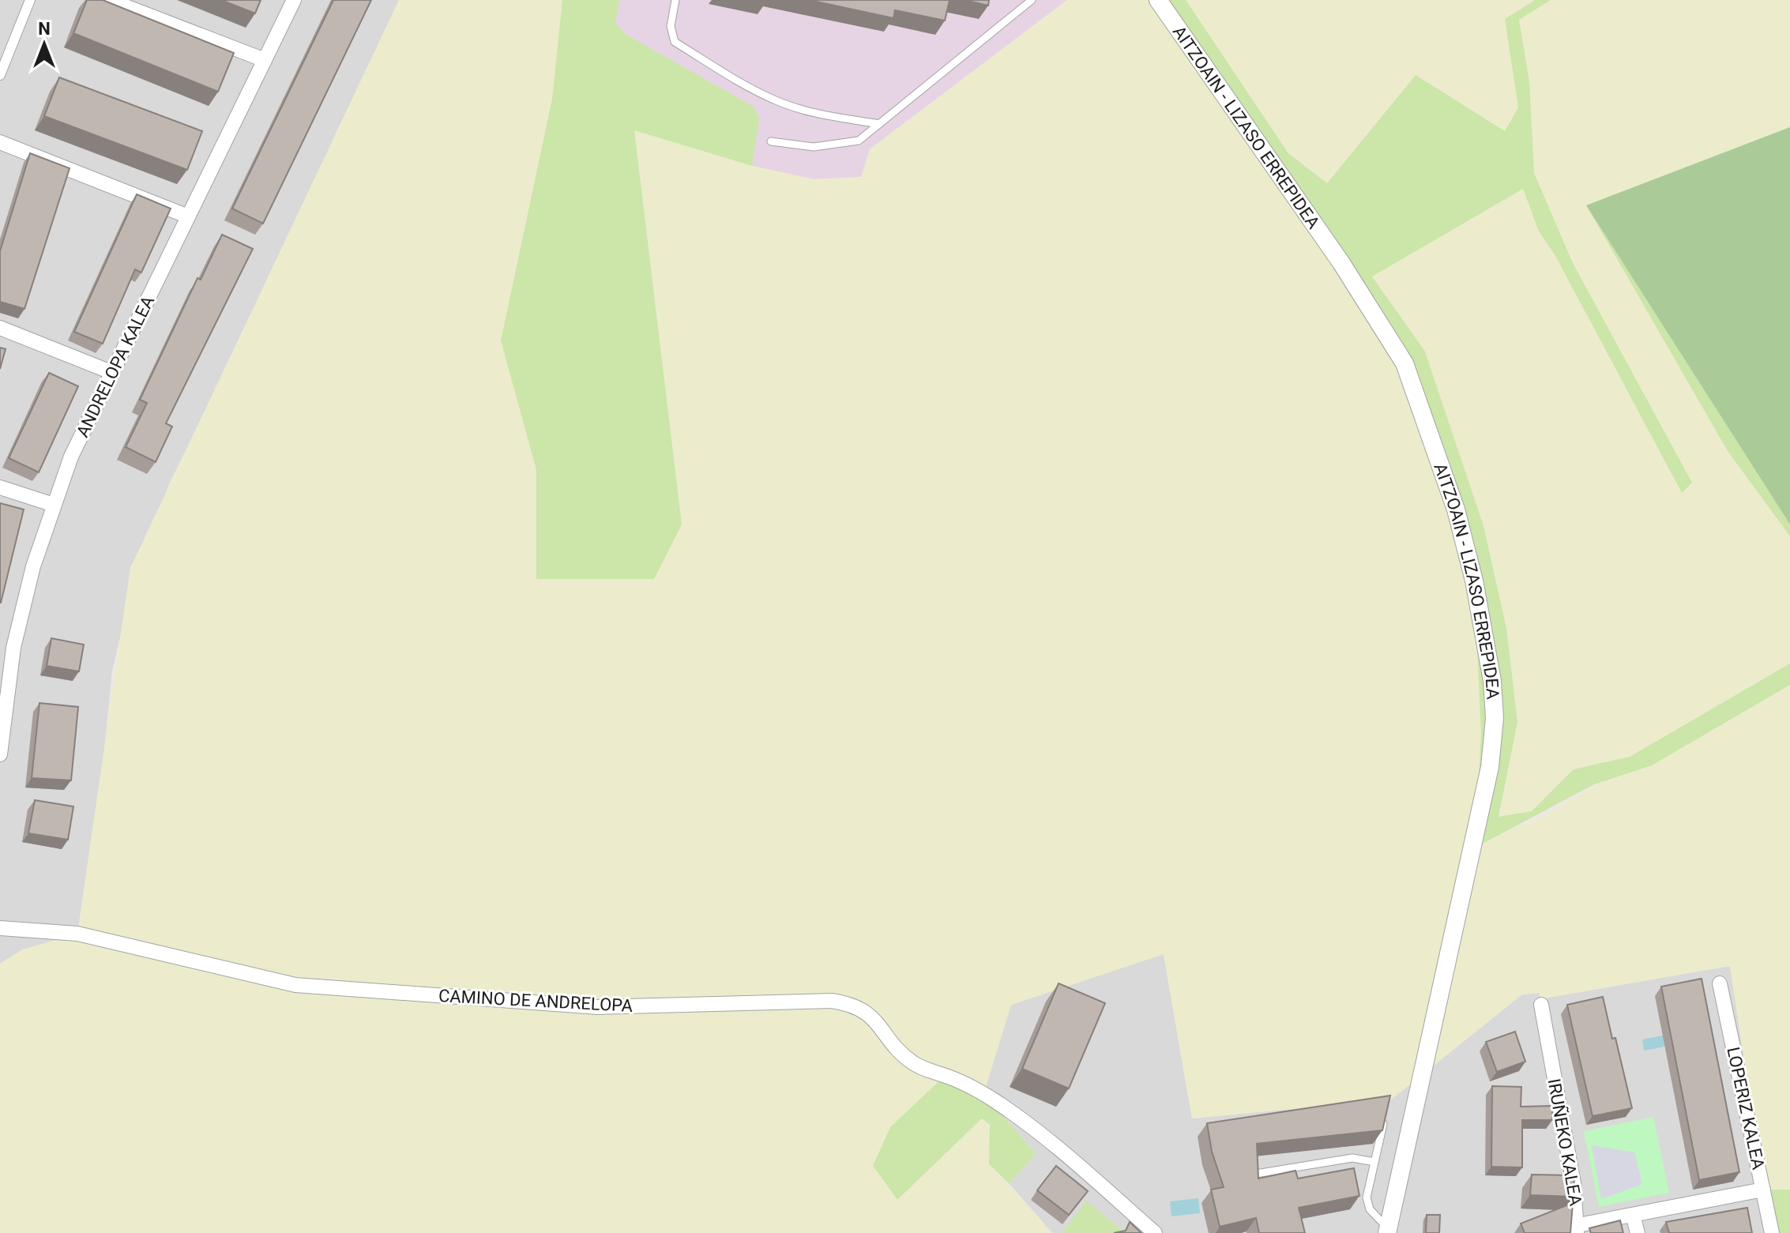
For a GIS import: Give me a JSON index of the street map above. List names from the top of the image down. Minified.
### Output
{"streets":{"street":["AITZOAIN - LIZASO ERREPIDEA","ANDRELOPA KALEA","CAMINO DE ANDRELOPA","LOPERIZ KALEA","IRUÑEKO KALEA"]},"crossings":[["LOPERIZ KALEA","IRUÑEKO KALEA"]],"north":"top"}
